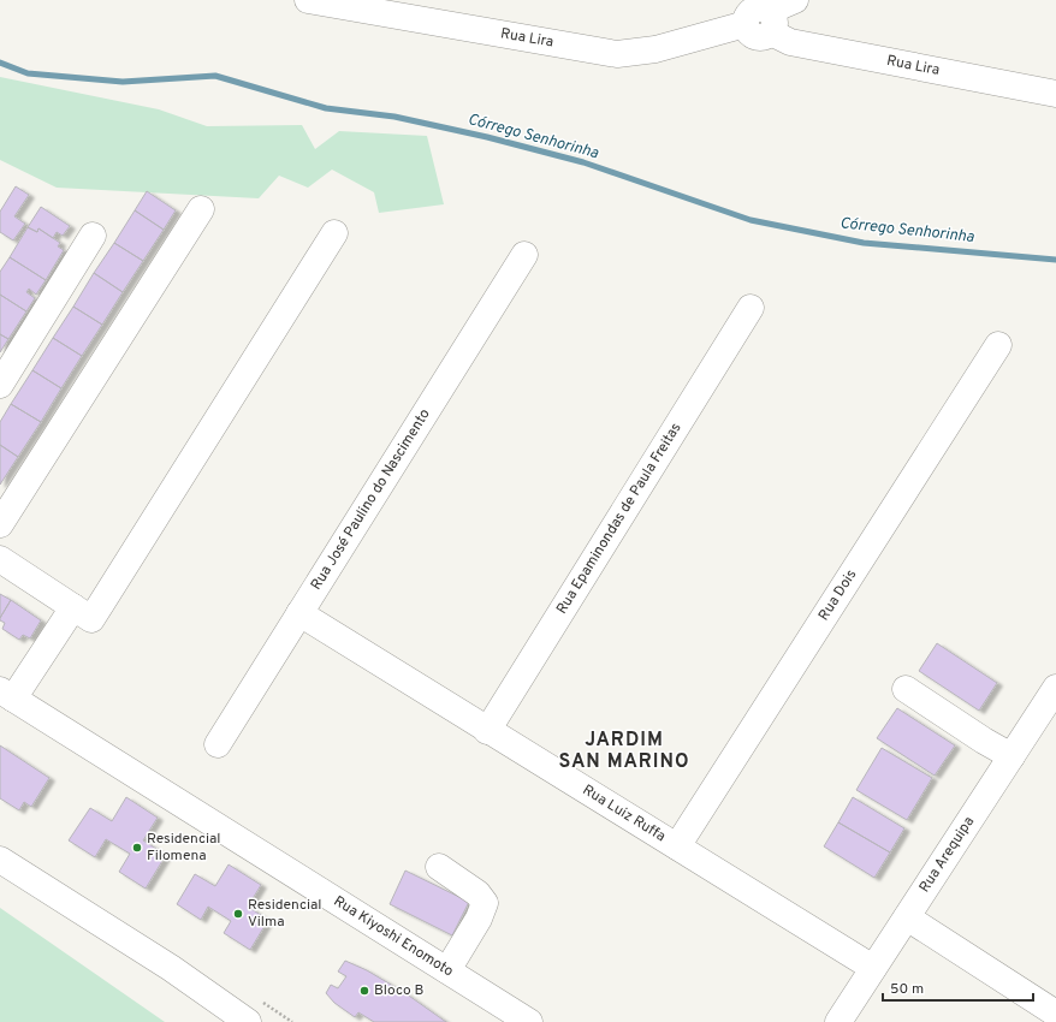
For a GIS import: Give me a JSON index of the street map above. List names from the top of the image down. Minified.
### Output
{"streets":{"street":["Rua Lira","Rua José Paulino do Nascimento","Rua Epaminondas de Paula Freitas","Rua Dois","Rua Luiz Ruffa","Rua Arequipa","Rua Kiyoshi Enomoto"]},"crossings":[["Rua José Paulino do Nascimento","Rua Luiz Ruffa"],["Rua Epaminondas de Paula Freitas","Rua Luiz Ruffa"],["Rua Dois","Rua Luiz Ruffa"],["Rua Luiz Ruffa","Rua Arequipa"]],"districts":["JARDIM SAN MARINO"],"water":["Córrego Senhorinha"],"places":["Residencial Filomena","Residencial Vilma","Bloco B"],"scale_bar":"50 m"}
